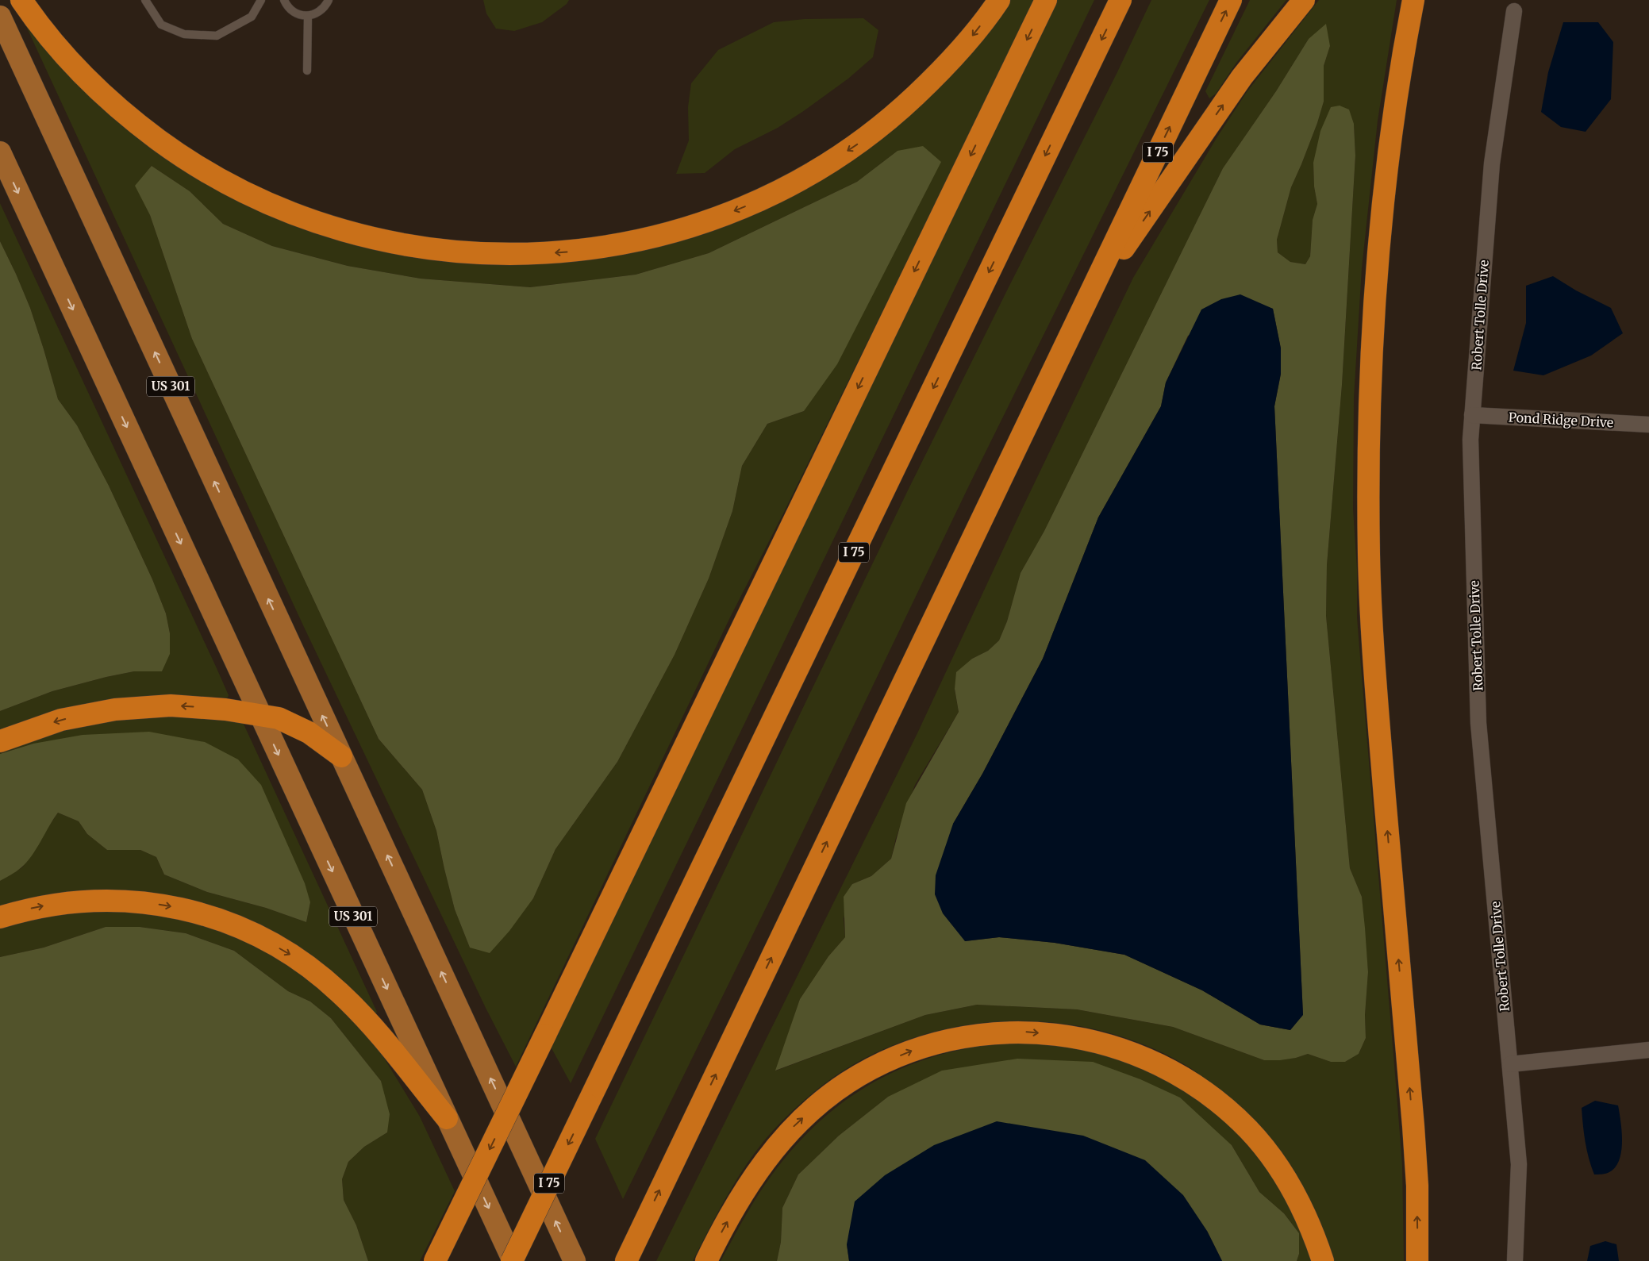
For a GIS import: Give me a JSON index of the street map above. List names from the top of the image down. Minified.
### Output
{"streets":{"highway":["I 75"],"main road":["US 301"],"street":["Robert Tolle Drive","Pond Ridge Drive"]},"crossings":[["I 75","US 301"],["Robert Tolle Drive","Pond Ridge Drive"]]}
